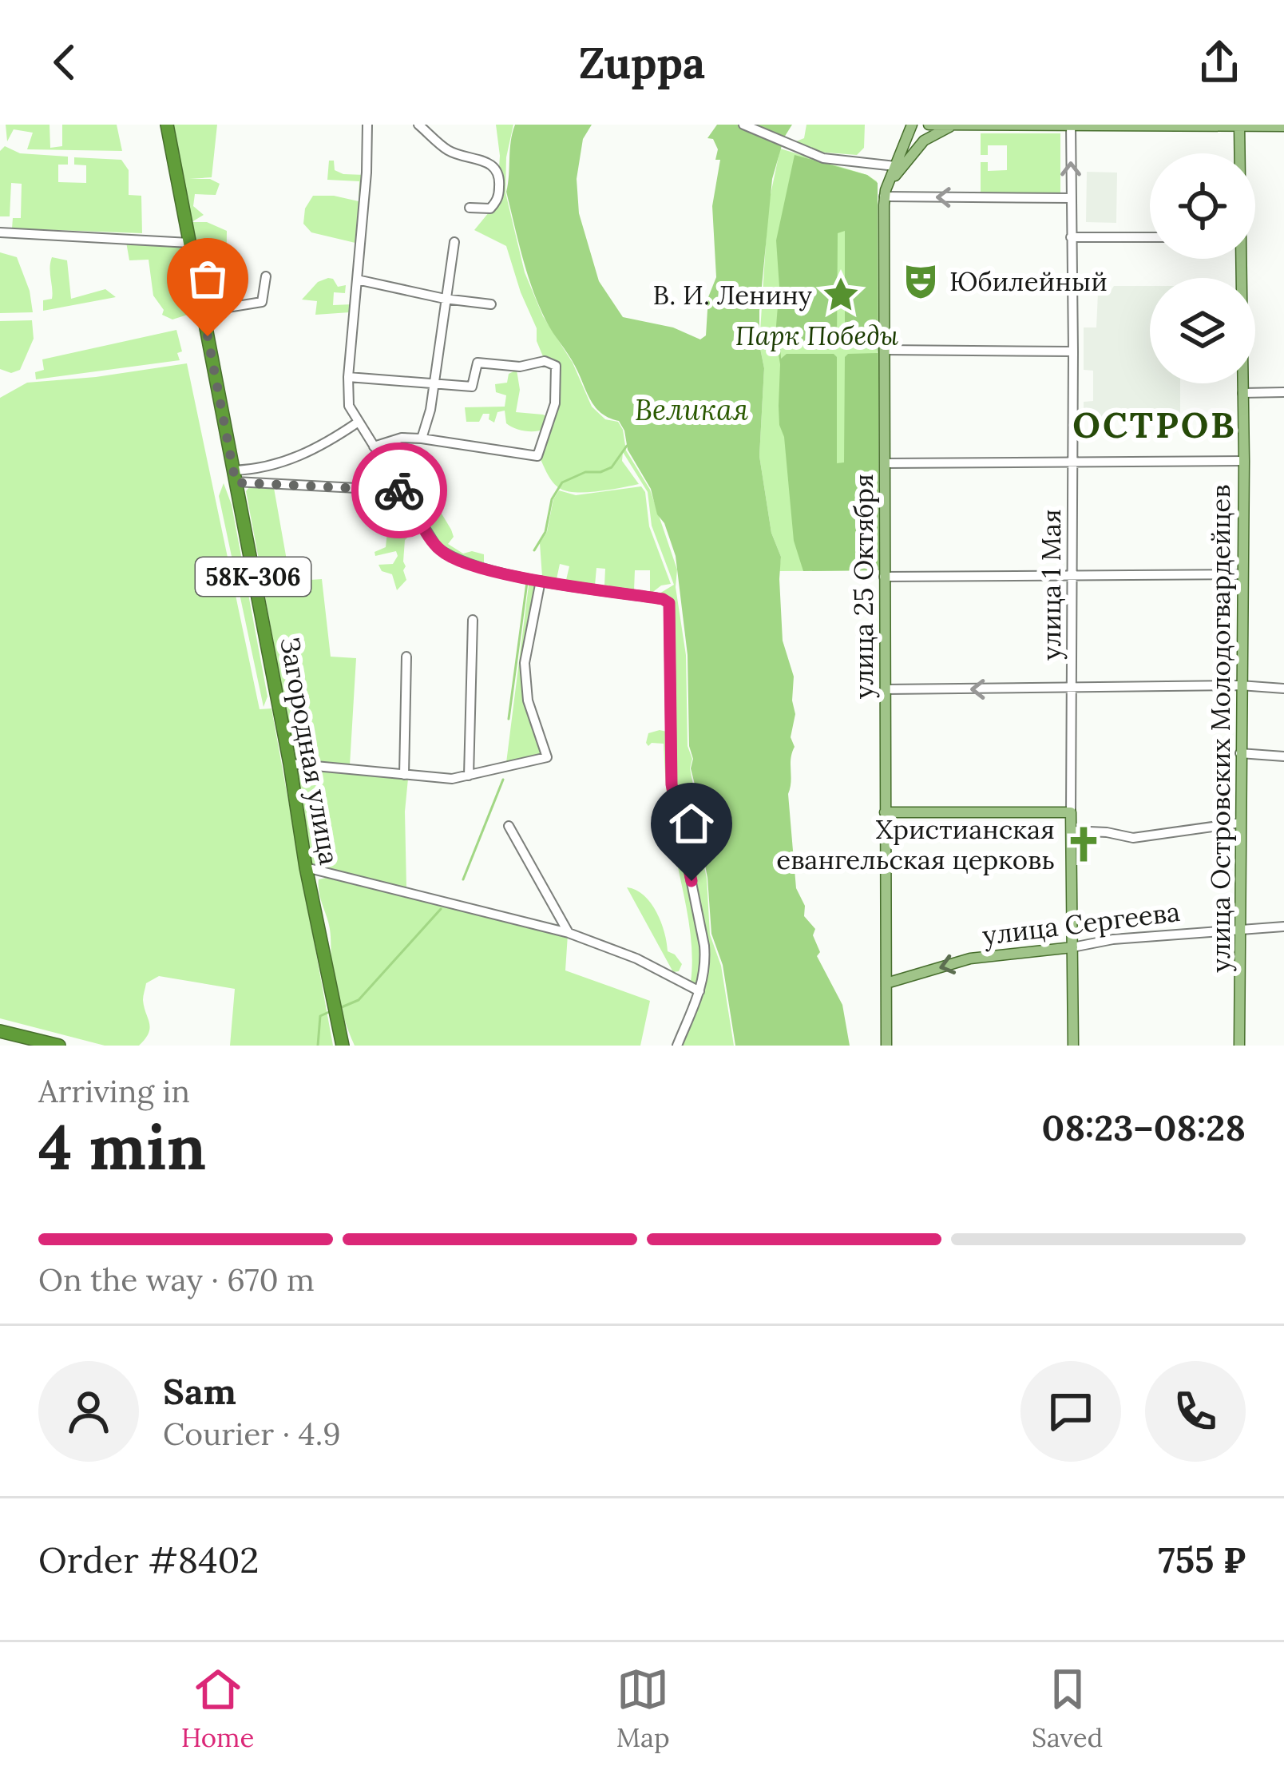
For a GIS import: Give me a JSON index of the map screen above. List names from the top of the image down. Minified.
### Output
{"streets":{"highway":["58К-306","Загородная улица"],"main road":["улица 1 Мая","улица 25 Октября","улица Островских Молодогвардейцев","улица Сергеева"]},"crossings":[["улица 1 Мая","улица Сергеева"],["улица 25 Октября","улица Сергеева"],["улица Островских Молодогвардейцев","улица Сергеева"]],"one_way":["улица Сергеева"],"districts":["ОСТРОВ"],"water":["Великая"],"parks":["Парк Победы"],"places":{"theatre":["Юбилейный"],"place":["В. И. Ленину"],"church":["Христианская евангельская церковь"]},"page":{"header":"Zuppa","heading":["4 min","Arriving in","08:23–08:28"],"panel":["Sam","Courier · 4.9","Order #8402","755 ₽"],"bar":"On the way · 670 m","tabs":["Home","Map","Saved"]}}
